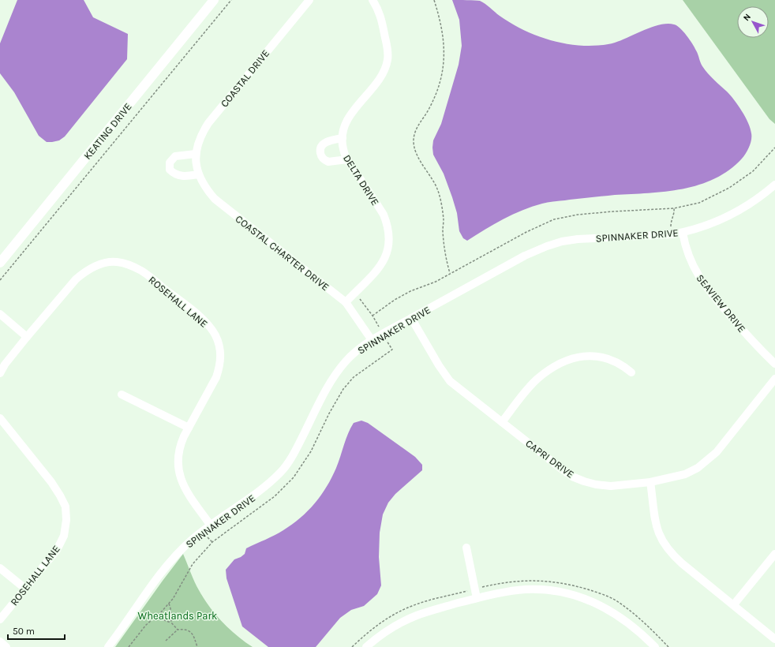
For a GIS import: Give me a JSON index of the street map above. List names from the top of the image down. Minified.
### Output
{"streets":{"street":["COASTAL DRIVE","KEATING DRIVE","DELTA DRIVE","SPINNAKER DRIVE","COASTAL CHARTER DRIVE","ROSEHALL LANE","SEAVIEW DRIVE","CAPRI DRIVE"]},"crossings":[["COASTAL DRIVE","COASTAL CHARTER DRIVE"],["DELTA DRIVE","COASTAL CHARTER DRIVE"],["SPINNAKER DRIVE","COASTAL CHARTER DRIVE"],["SPINNAKER DRIVE","ROSEHALL LANE"],["SPINNAKER DRIVE","SEAVIEW DRIVE"],["SPINNAKER DRIVE","CAPRI DRIVE"]],"parks":["Wheatlands Park"],"scale_bar":"50 m","north":"top left"}
